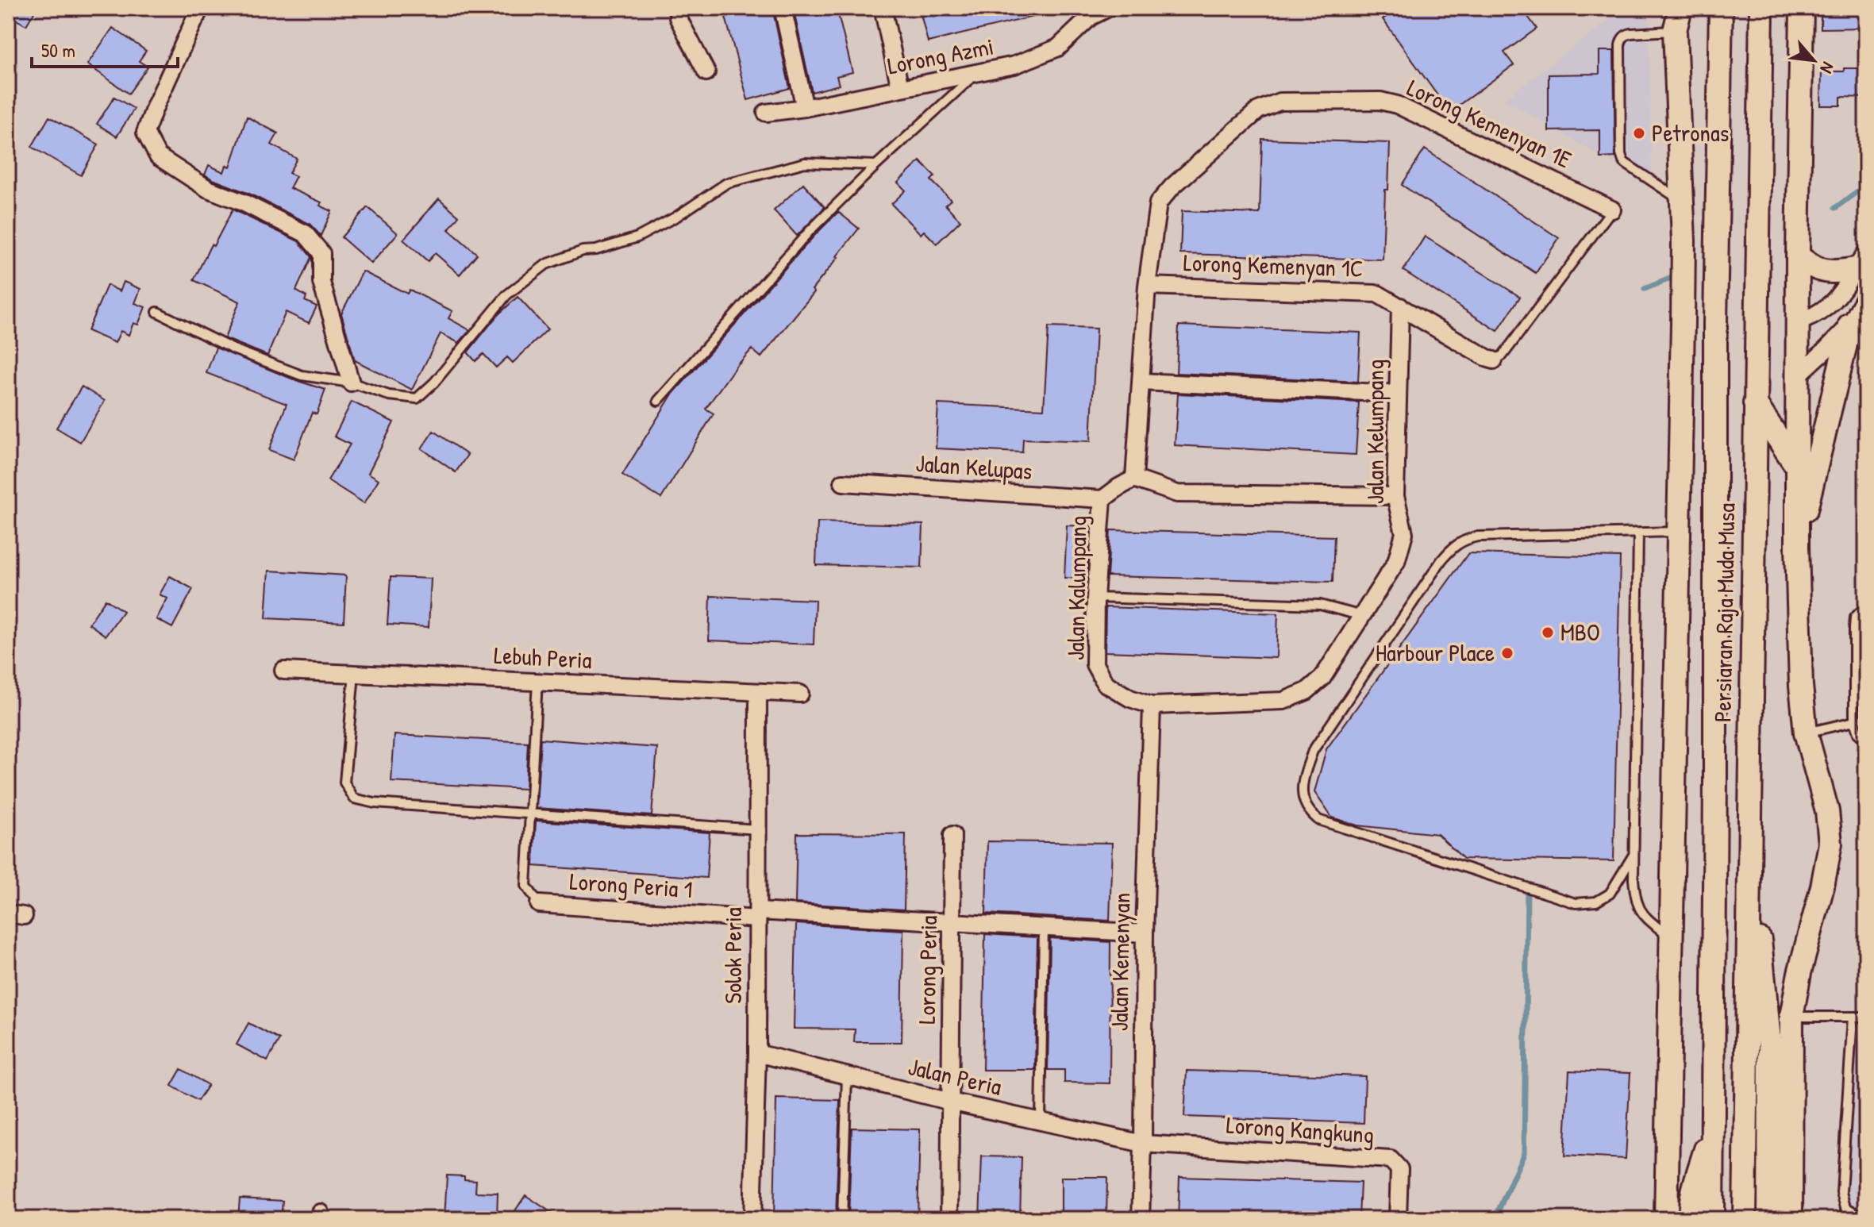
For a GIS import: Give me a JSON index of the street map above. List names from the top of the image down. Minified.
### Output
{"streets":{"main road":["Persiaran Raja Muda Musa"],"street":["Lorong Azmi","Lorong Kemenyan 1E","Lorong Kemenyan 1C","Jalan Kelumpang","Jalan Kelupas","Jalan Kalumpang","Lebuh Peria","Lorong Peria 1","Solok Peria","Jalan Kemenyan","Lorong Peria","Jalan Peria","Lorong Kangkung"]},"crossings":[["Lorong Kemenyan 1E","Lorong Kemenyan 1C"],["Lorong Kemenyan 1C","Jalan Kelumpang"],["Jalan Kelumpang","Jalan Kalumpang"],["Jalan Kelupas","Jalan Kalumpang"],["Jalan Kalumpang","Jalan Kemenyan"],["Lebuh Peria","Solok Peria"],["Lorong Peria 1","Solok Peria"],["Lorong Peria 1","Jalan Kemenyan"],["Lorong Peria 1","Lorong Peria"],["Solok Peria","Jalan Peria"],["Jalan Kemenyan","Jalan Peria"],["Jalan Kemenyan","Lorong Kangkung"],["Lorong Peria","Jalan Peria"],["Jalan Peria","Lorong Kangkung"]],"places":["Petronas","MBO","Harbour Place"],"scale_bar":"50 m","north":"bottom right"}
